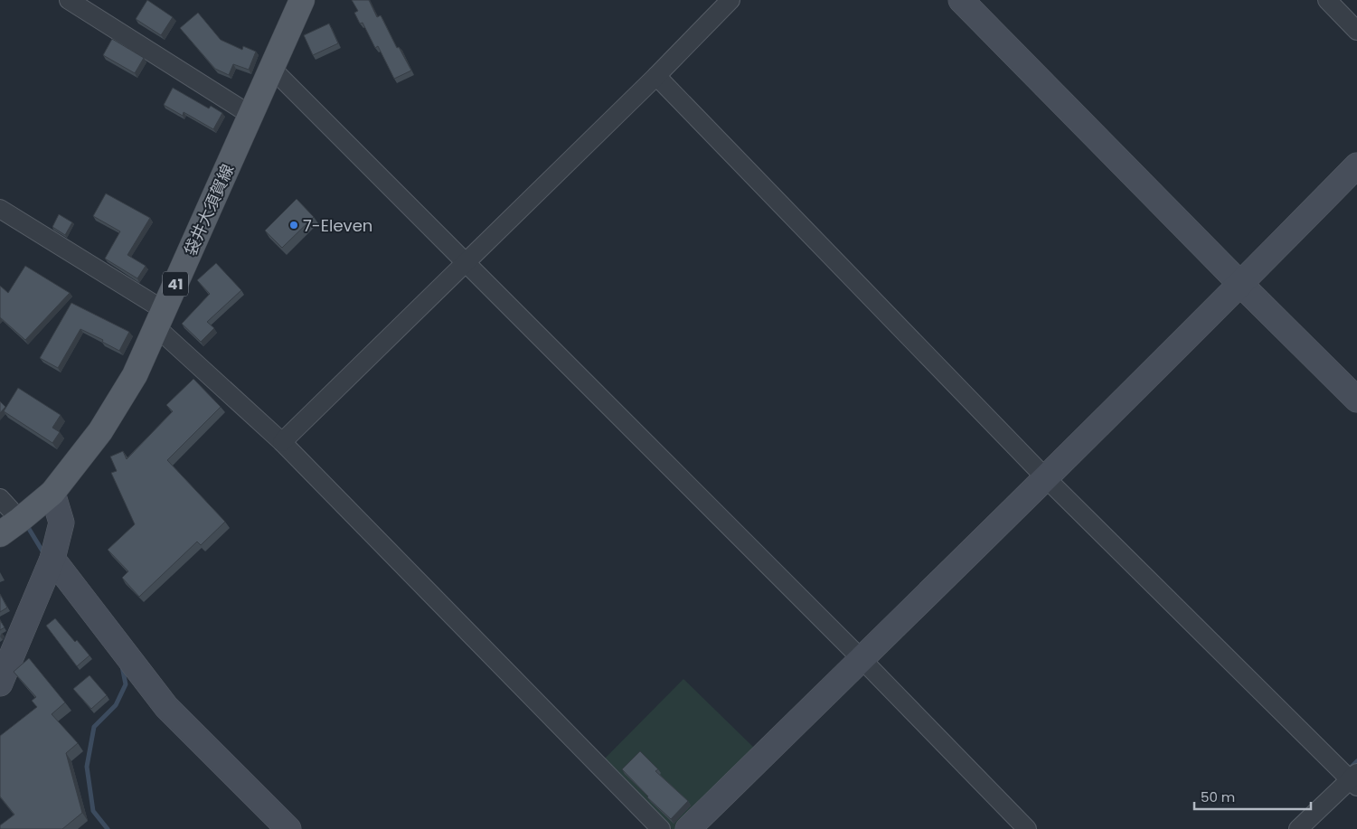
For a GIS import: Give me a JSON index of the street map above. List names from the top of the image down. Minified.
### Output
{"streets":{"main road":["袋井大須賀線","41"]},"places":["7-Eleven"],"scale_bar":"50 m"}
